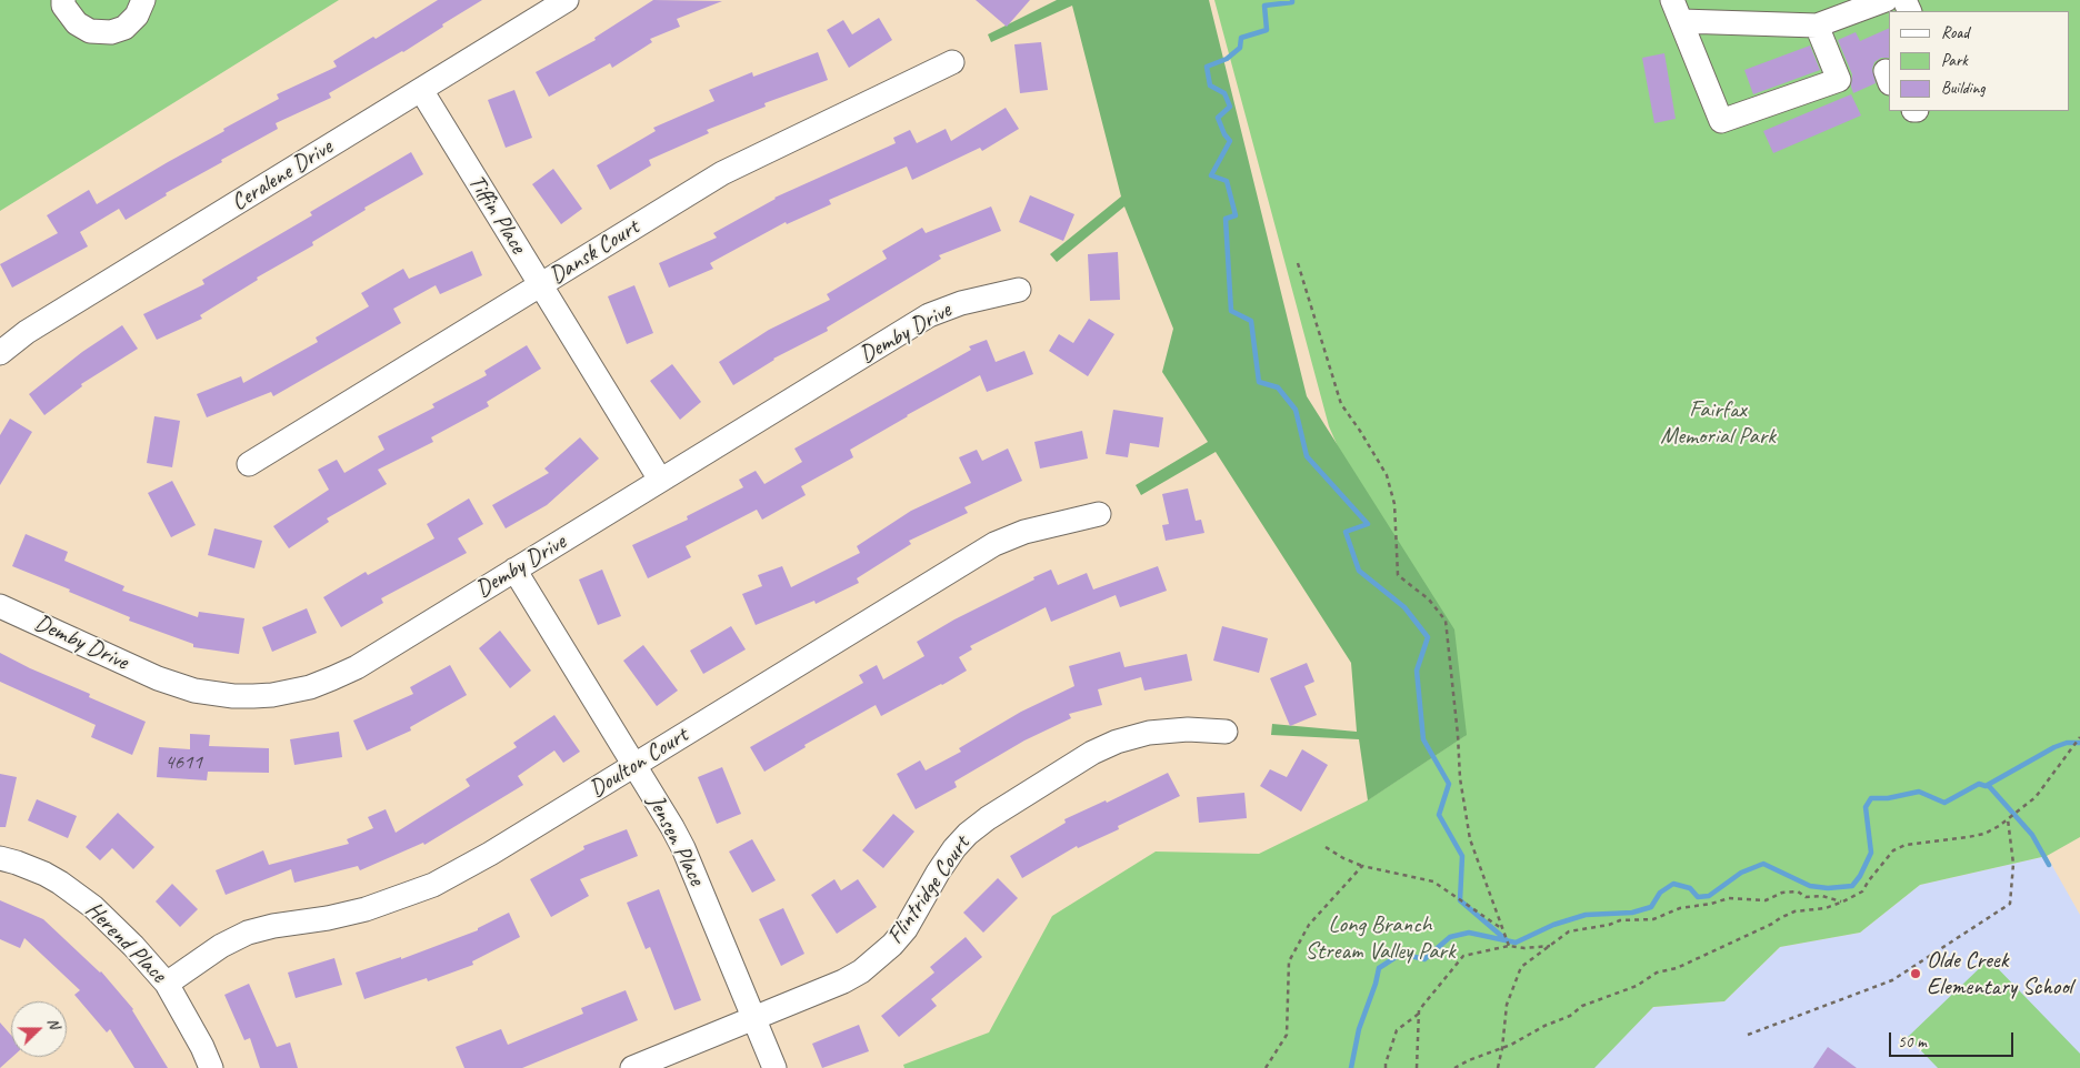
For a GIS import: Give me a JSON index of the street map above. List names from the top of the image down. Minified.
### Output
{"streets":{"street":["Ceralene Drive","Tiffin Place","Dansk Court","Demby Drive","Doulton Court","Jensen Place","Flintridge Court","Herend Place"]},"crossings":[["Ceralene Drive","Tiffin Place"],["Tiffin Place","Dansk Court"],["Tiffin Place","Demby Drive"],["Demby Drive","Jensen Place"],["Doulton Court","Jensen Place"],["Doulton Court","Herend Place"],["Jensen Place","Flintridge Court"]],"parks":["Fairfax Memorial Park","Long Branch Stream Valley Park"],"places":["Olde Creek Elementary School"],"house_numbers":["4611"],"legend":["Road","Park","Building"],"scale_bar":"50 m","north":"right"}
